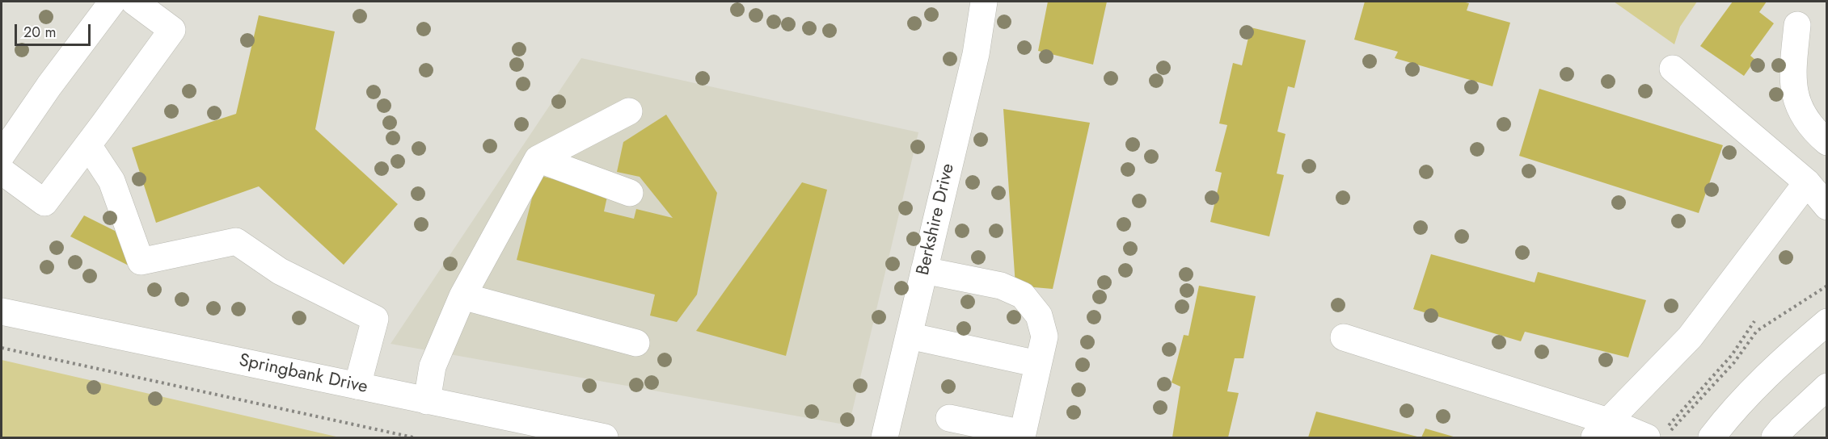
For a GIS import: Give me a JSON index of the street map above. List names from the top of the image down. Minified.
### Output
{"streets":{"main road":["Berkshire Drive","Springbank Drive"]},"scale_bar":"20 m"}
